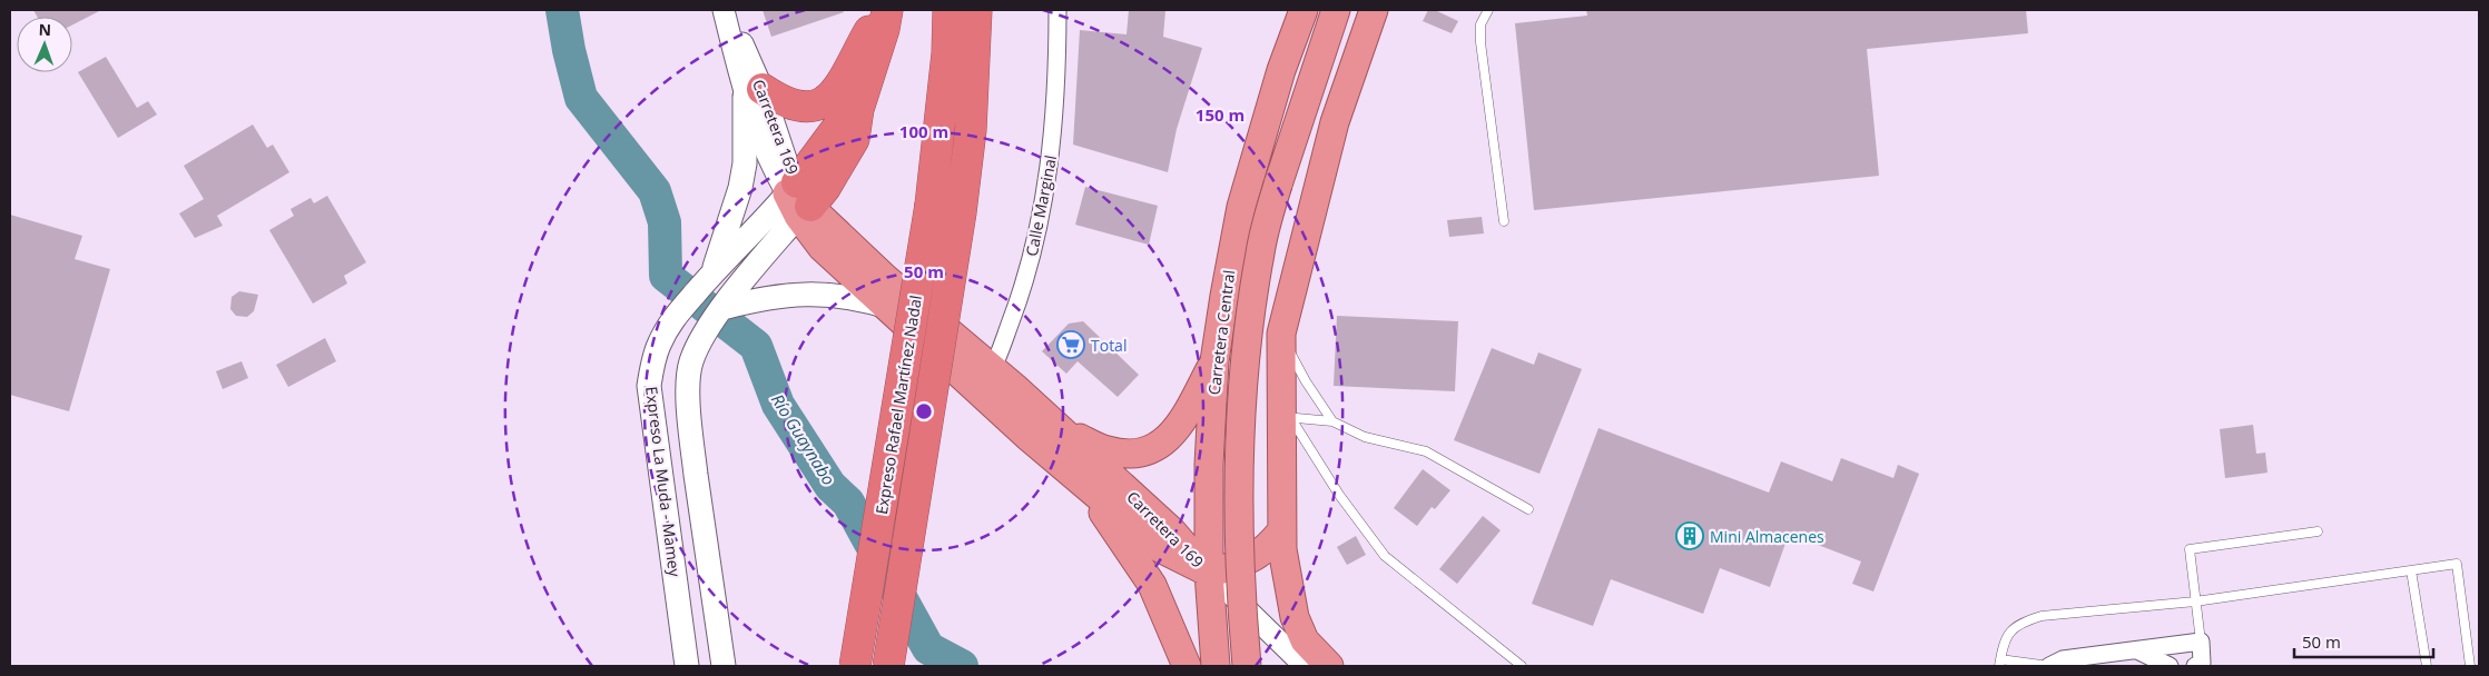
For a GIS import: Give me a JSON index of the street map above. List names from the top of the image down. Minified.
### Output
{"streets":{"highway":["Carretera 169","Carretera Central","Expreso Rafael Martínez Nadal"],"main road":["Expreso La Muda - Mamey"],"street":["Calle Marginal"]},"crossings":[["Carretera 169","Calle Marginal"],["Carretera 169","Carretera Central"],["Carretera 169","Expreso La Muda - Mamey"]],"water":["Río Guaynabo"],"places":{"supermarket":["Total"],"building":["Mini Almacenes"]},"scale_bar":"50 m","north":"top","rings":["150 m","100 m","50 m"]}
